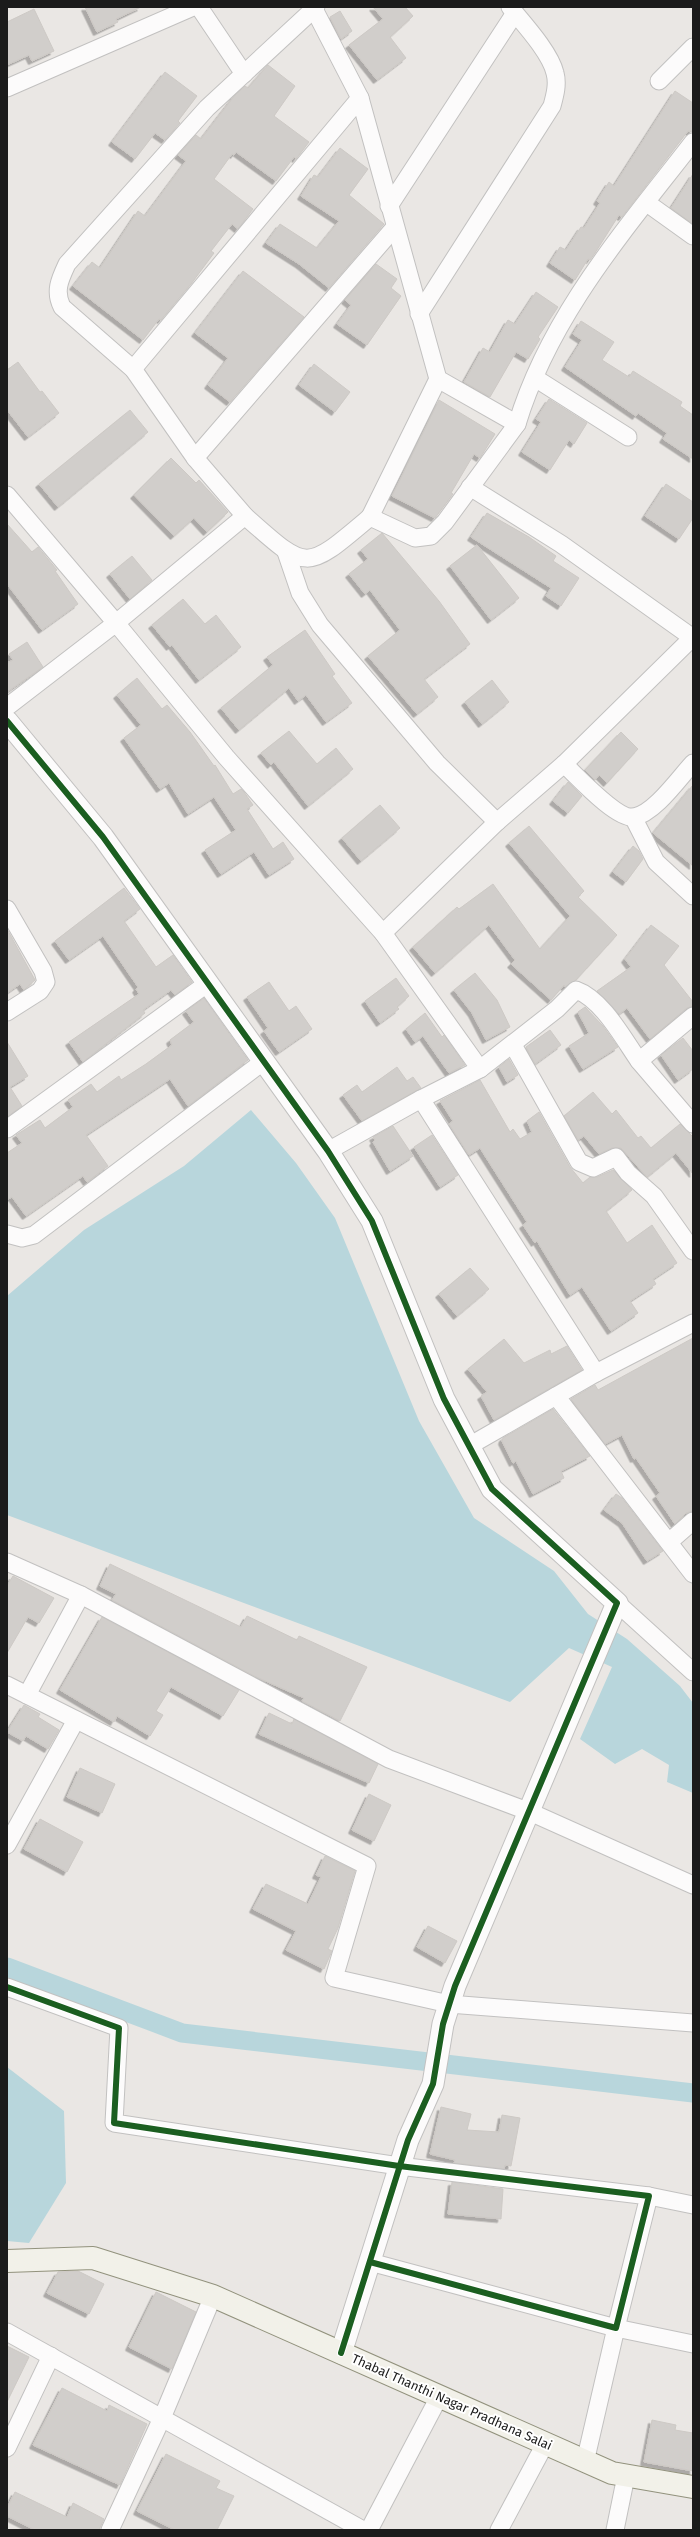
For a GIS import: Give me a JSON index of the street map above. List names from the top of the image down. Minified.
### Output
{"streets":{"main road":["Thabal Thanthi Nagar Pradhana Salai"]}}
